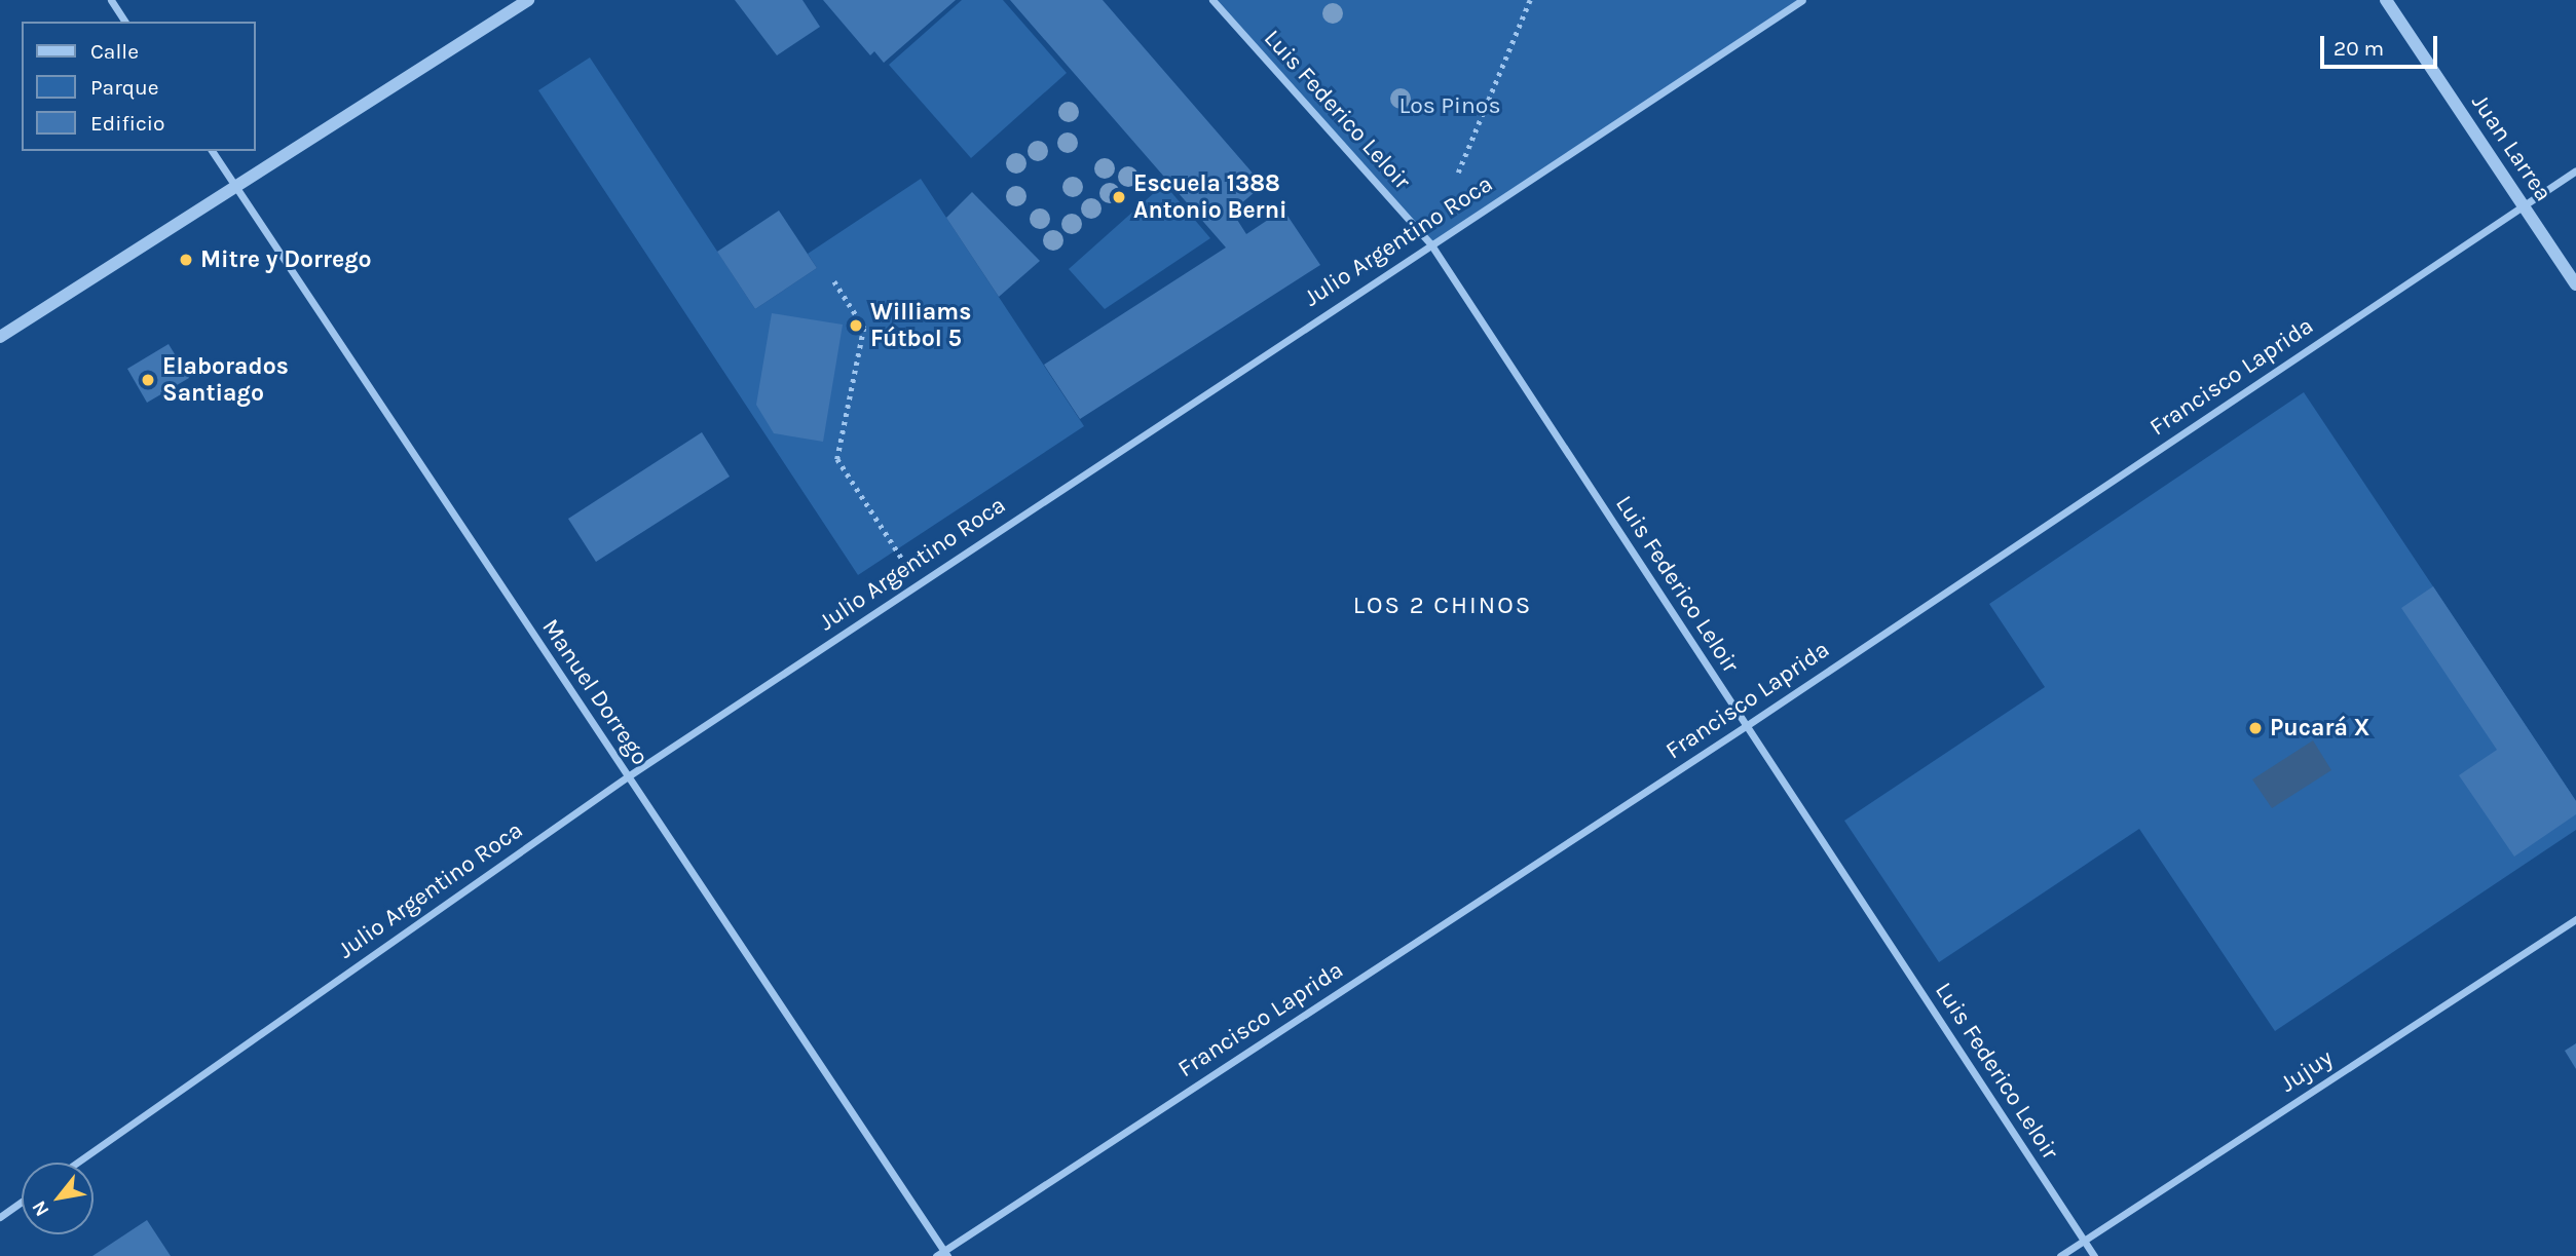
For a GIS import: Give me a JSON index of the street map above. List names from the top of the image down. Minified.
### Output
{"streets":{"street":["Luis Federico Leloir","Juan Larrea","Julio Argentino Roca","Francisco Laprida","Manuel Dorrego","Jujuy"]},"crossings":[["Luis Federico Leloir","Julio Argentino Roca"],["Luis Federico Leloir","Francisco Laprida"],["Luis Federico Leloir","Jujuy"],["Juan Larrea","Francisco Laprida"],["Julio Argentino Roca","Manuel Dorrego"],["Francisco Laprida","Manuel Dorrego"]],"districts":["LOS 2 CHINOS"],"parks":["Los Pinos"],"places":["Escuela 1388 Antonio Berni","Mitre y Dorrego","Williams Fútbol 5","Elaborados Santiago","Pucará X"],"legend":["Calle","Parque","Edificio"],"scale_bar":"20 m","north":"bottom left"}
